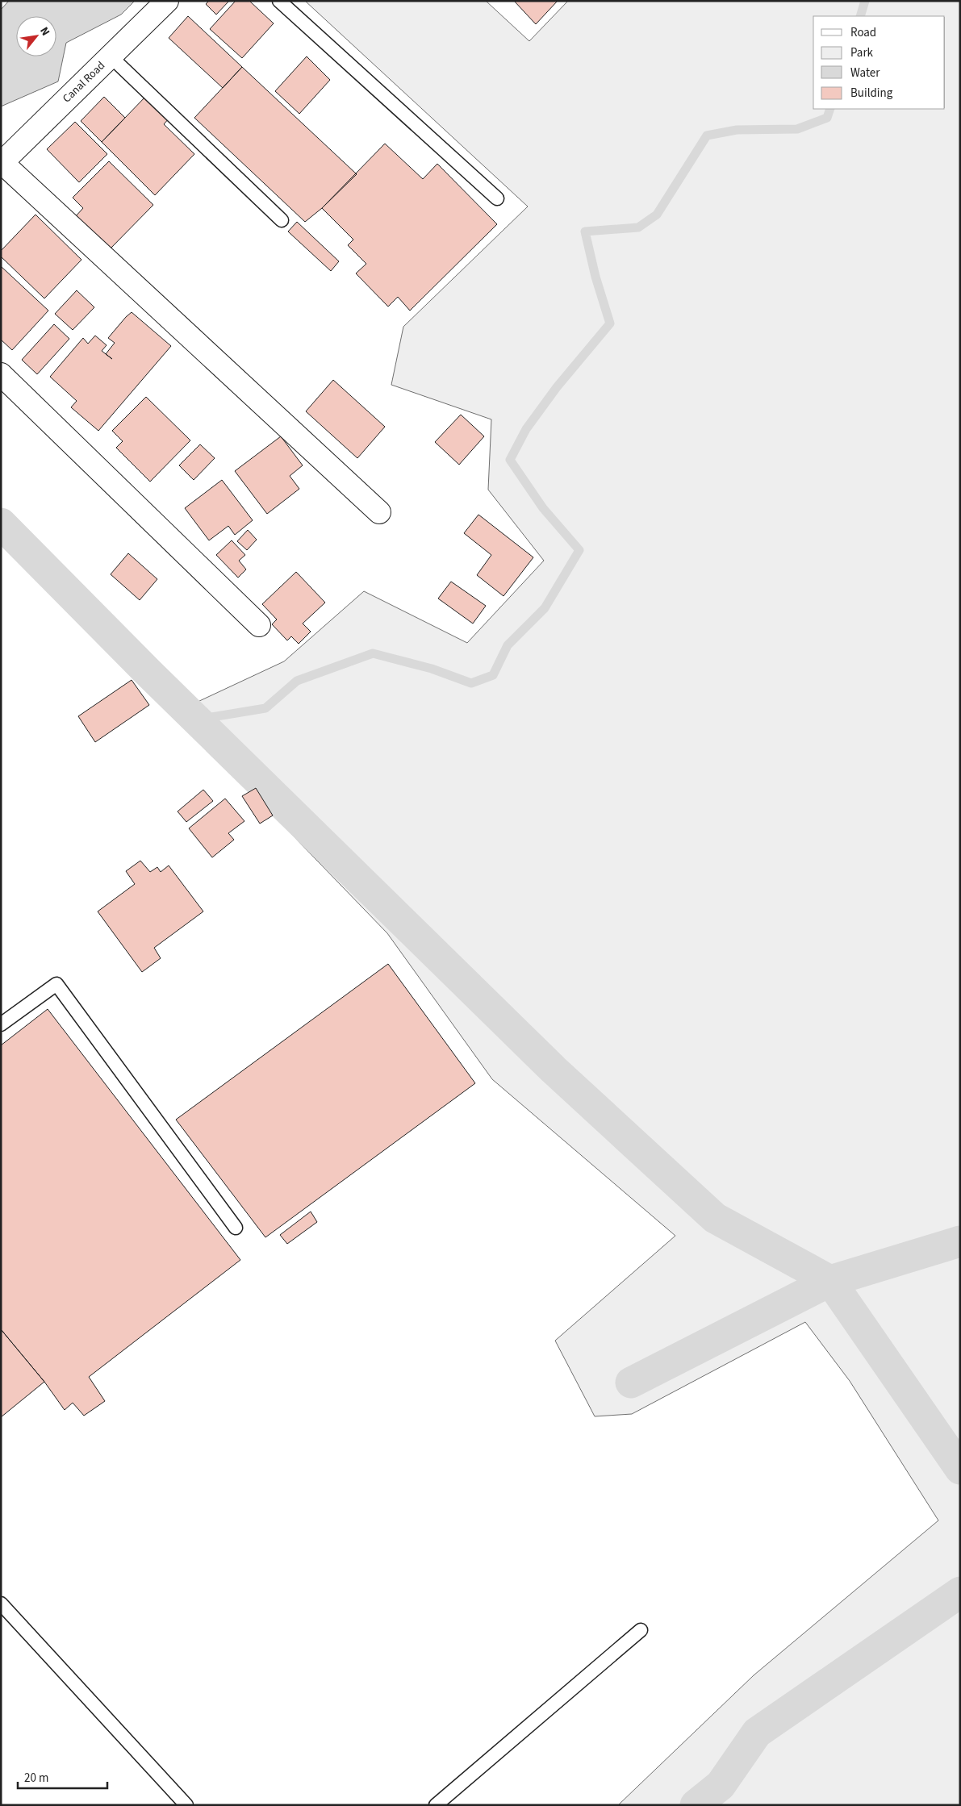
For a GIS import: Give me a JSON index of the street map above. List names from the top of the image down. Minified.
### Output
{"streets":{"street":["Canal Road"]},"legend":["Road","Park","Water","Building"],"scale_bar":"20 m","north":"top right"}
